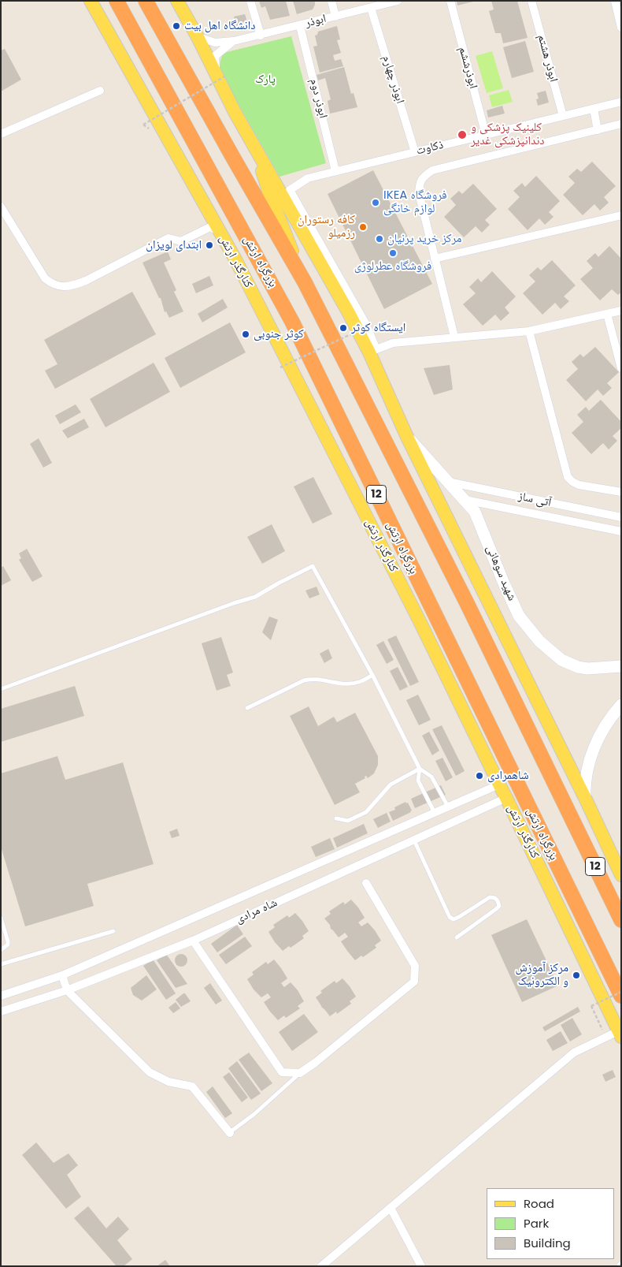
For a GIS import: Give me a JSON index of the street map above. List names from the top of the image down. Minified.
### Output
{"streets":{"highway":["بزرگراه ارتش","12"],"main road":["کنارگذر ارتش","شهید سوهانی"],"street":["ابوذر","ابوذر هشتم","ابوذرششم","ابوذر چهارم","ابوذر دوم","ذکاوت","آتی ساز","شاه مرادی"]},"crossings":[["ابوذر","ابوذر چهارم"],["ابوذر","ابوذر دوم"],["ابوذر هشتم","ذکاوت"],["ابوذرششم","ذکاوت"],["ابوذر چهارم","ذکاوت"],["ابوذر دوم","ذکاوت"],["کنارگذر ارتش","شاه مرادی"],["آتی ساز","شهید سوهانی"]],"parks":["پارک"],"places":["دانشگاه اهل بیت","کلینیک پزشکی و دندانپزشکی غدیر","IKEA فروشگاه لوازم خانگی","کافه رستوران رزمیلو","مرکز خرید پرنیان","ابتدای لویزان","فروشگاه عطرلوژی","ایستگاه کوثر","کوثر جنوبی","شاهمرادی","مرکز آموزش و الکترونیک"],"legend":["Road","Park","Building"]}
